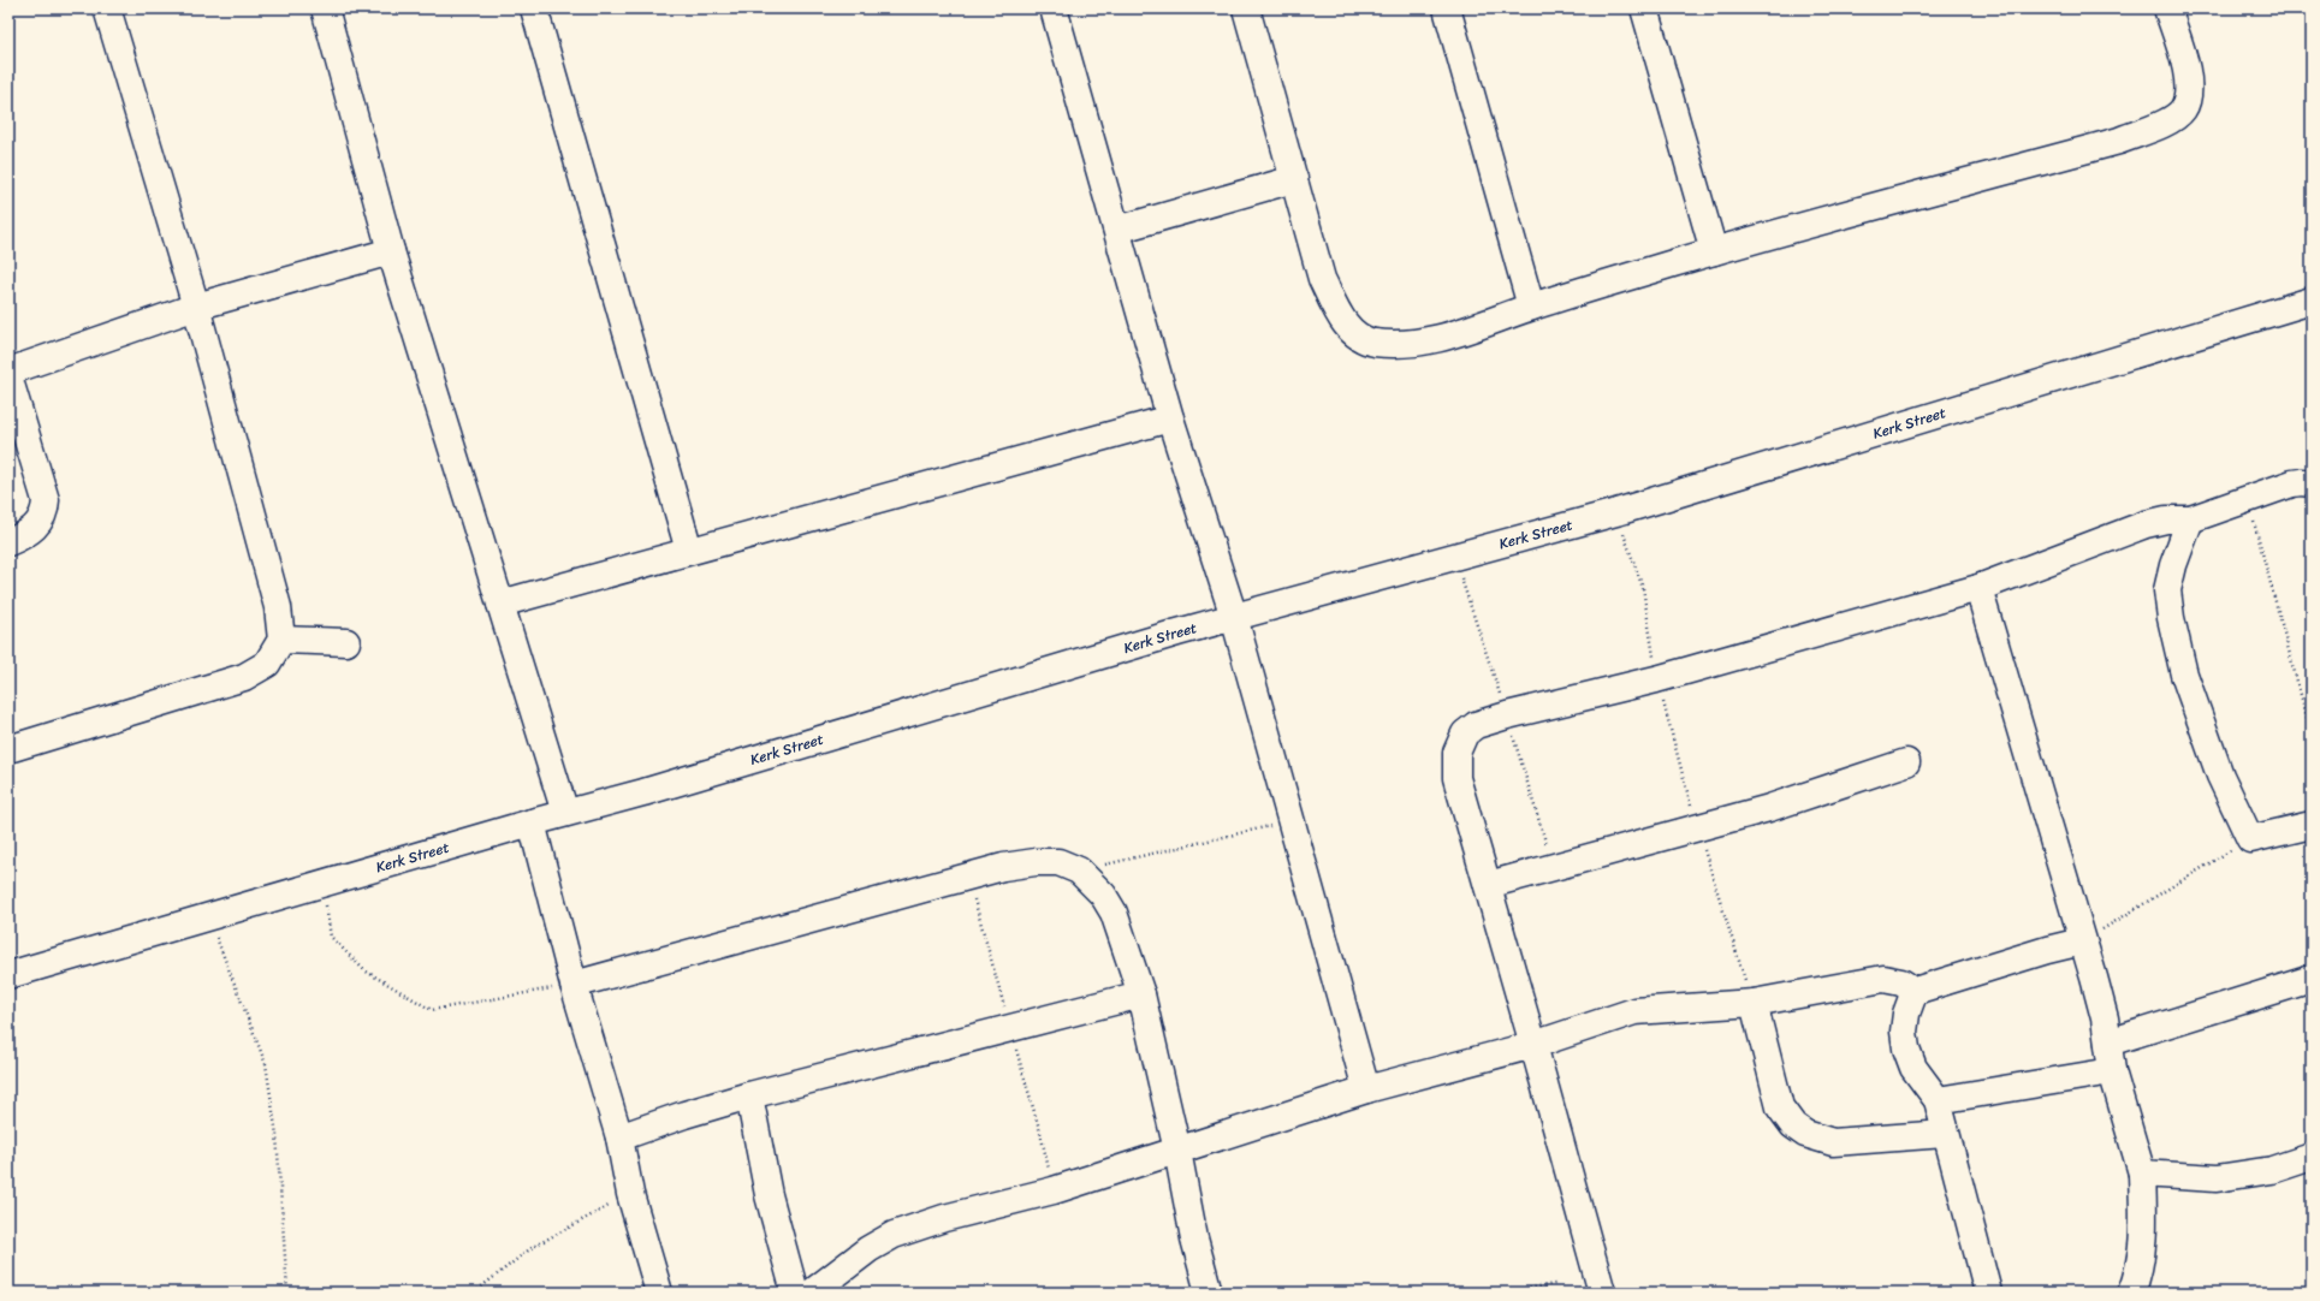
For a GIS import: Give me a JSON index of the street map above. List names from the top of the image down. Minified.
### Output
{"streets":{"street":["Kerk Street"]}}
